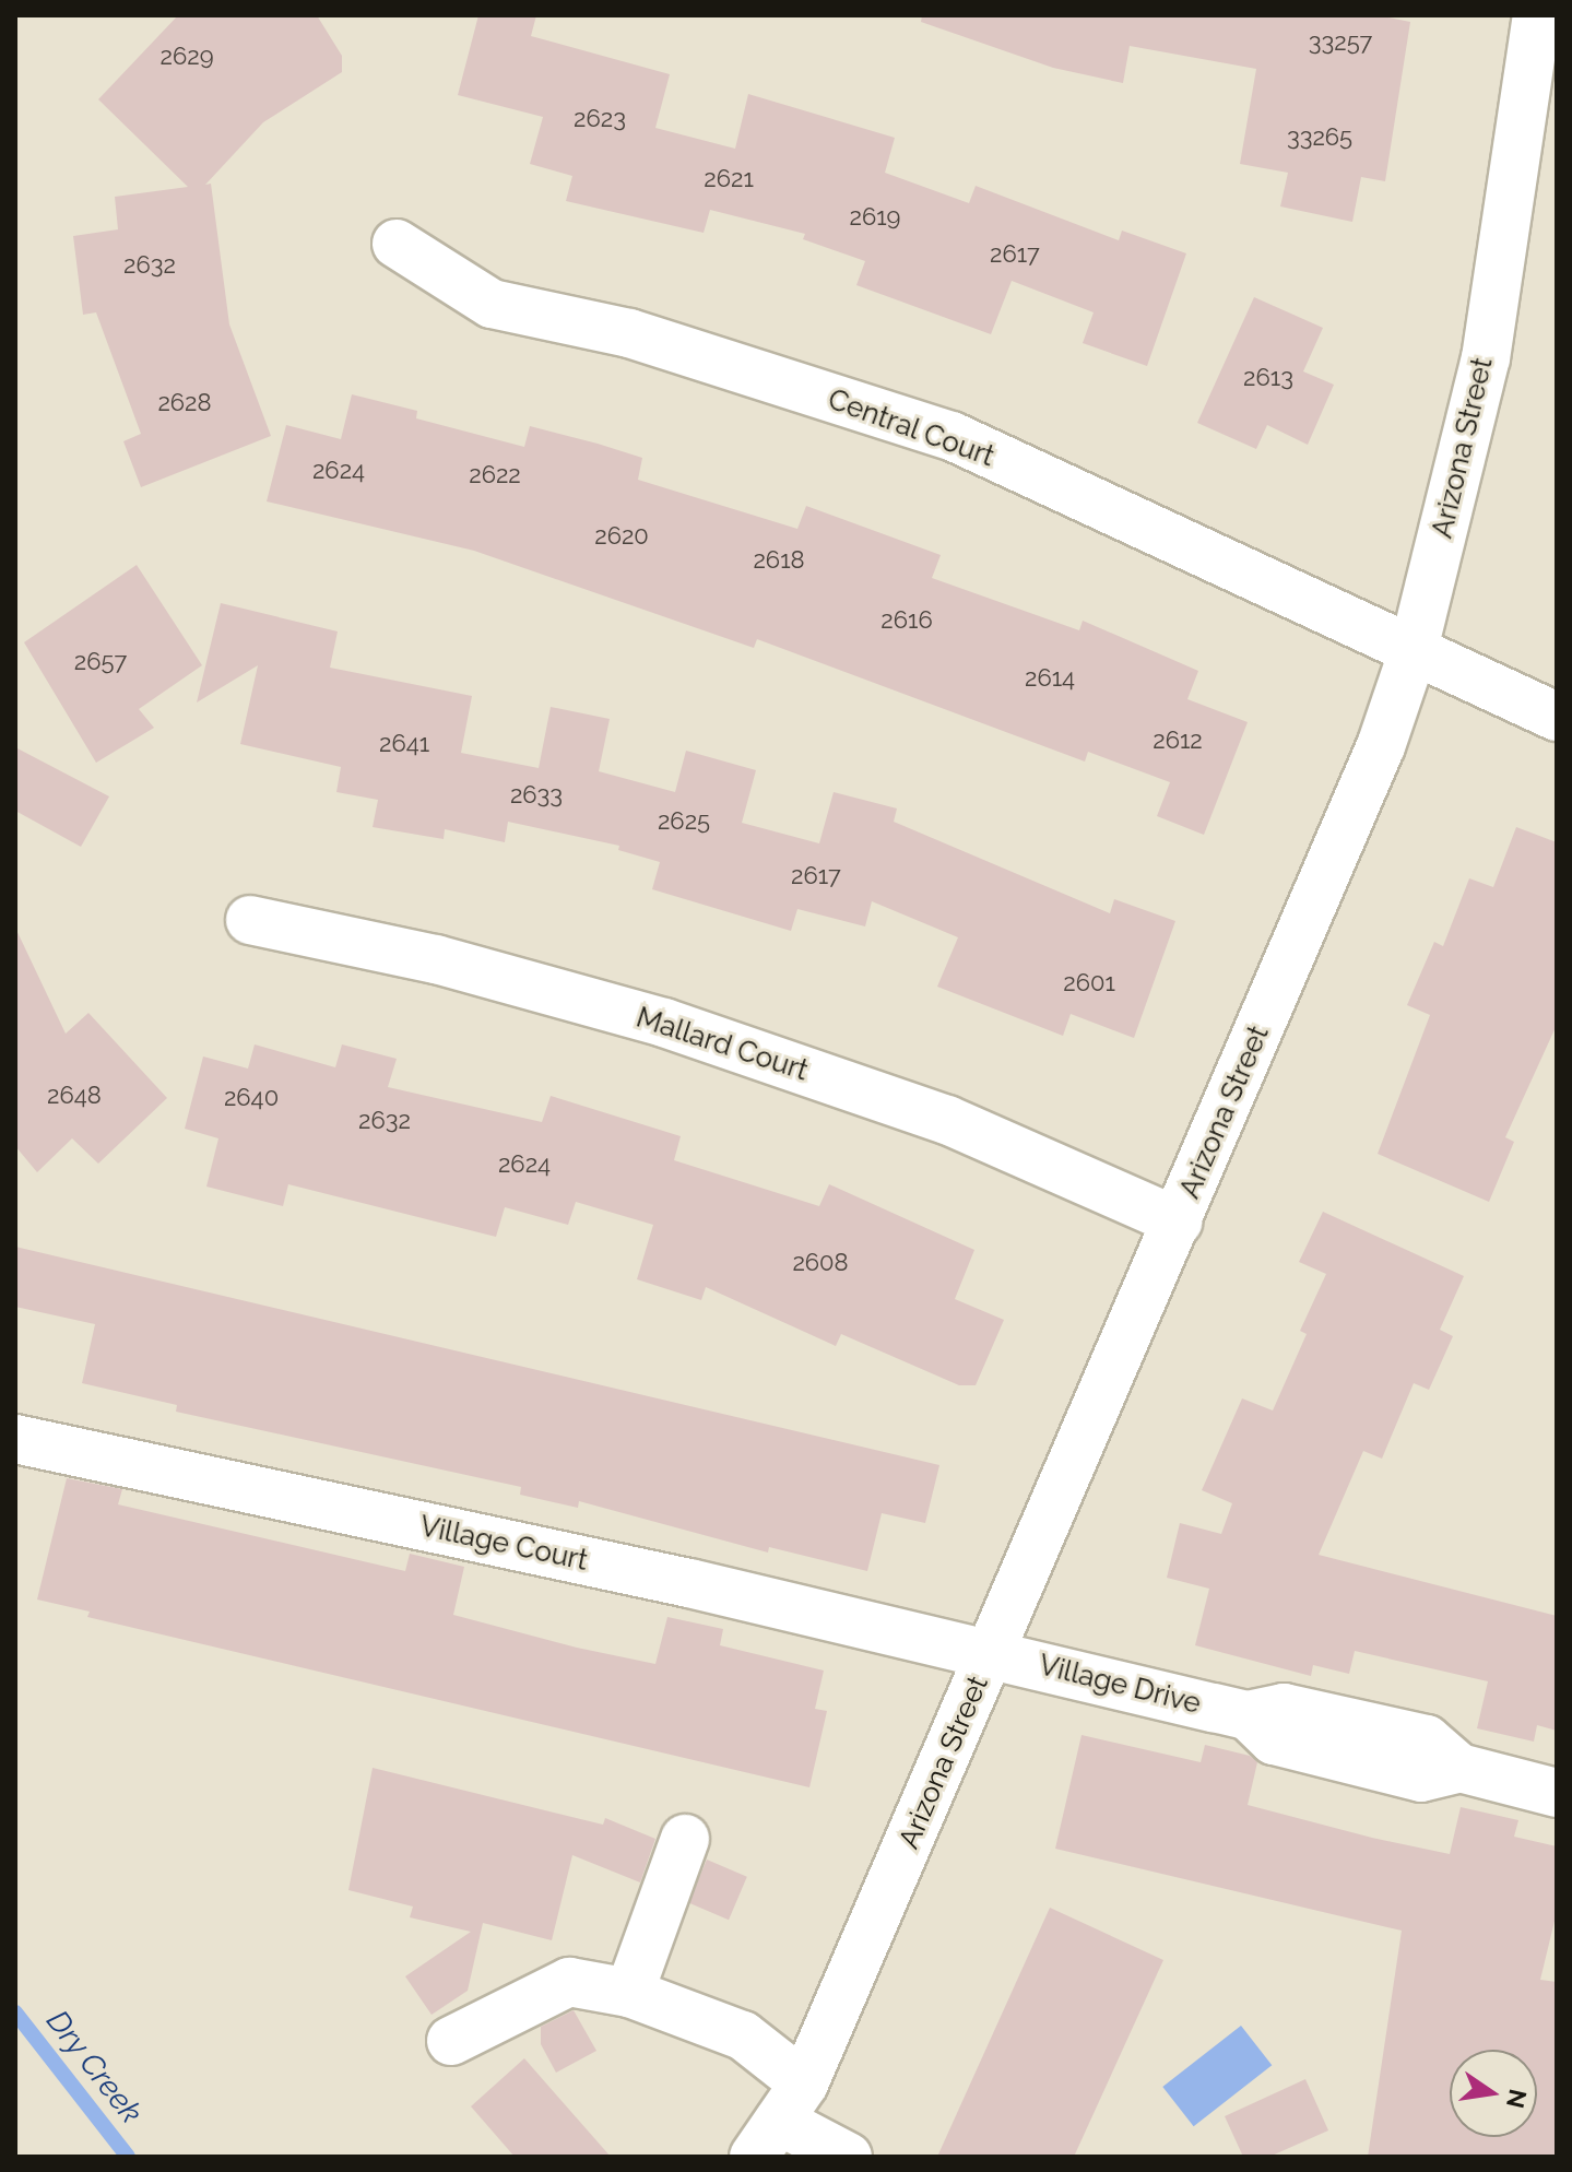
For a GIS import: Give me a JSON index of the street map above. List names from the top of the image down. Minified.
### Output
{"streets":{"street":["Central Court","Arizona Street","Mallard Court","Village Court","Village Drive"]},"crossings":[["Central Court","Arizona Street"],["Arizona Street","Mallard Court"],["Arizona Street","Village Court"],["Arizona Street","Village Drive"],["Village Court","Village Drive"]],"water":["Dry Creek"],"house_numbers":["33257","2629","2623","33265","2621","2619","2617","2632","2613","2628","2624","2622","2620","2618","2616","2657","2614","2612","2641","2633","2625","2617","2601","2648","2640","2632","2624","2608"],"north":"right"}
